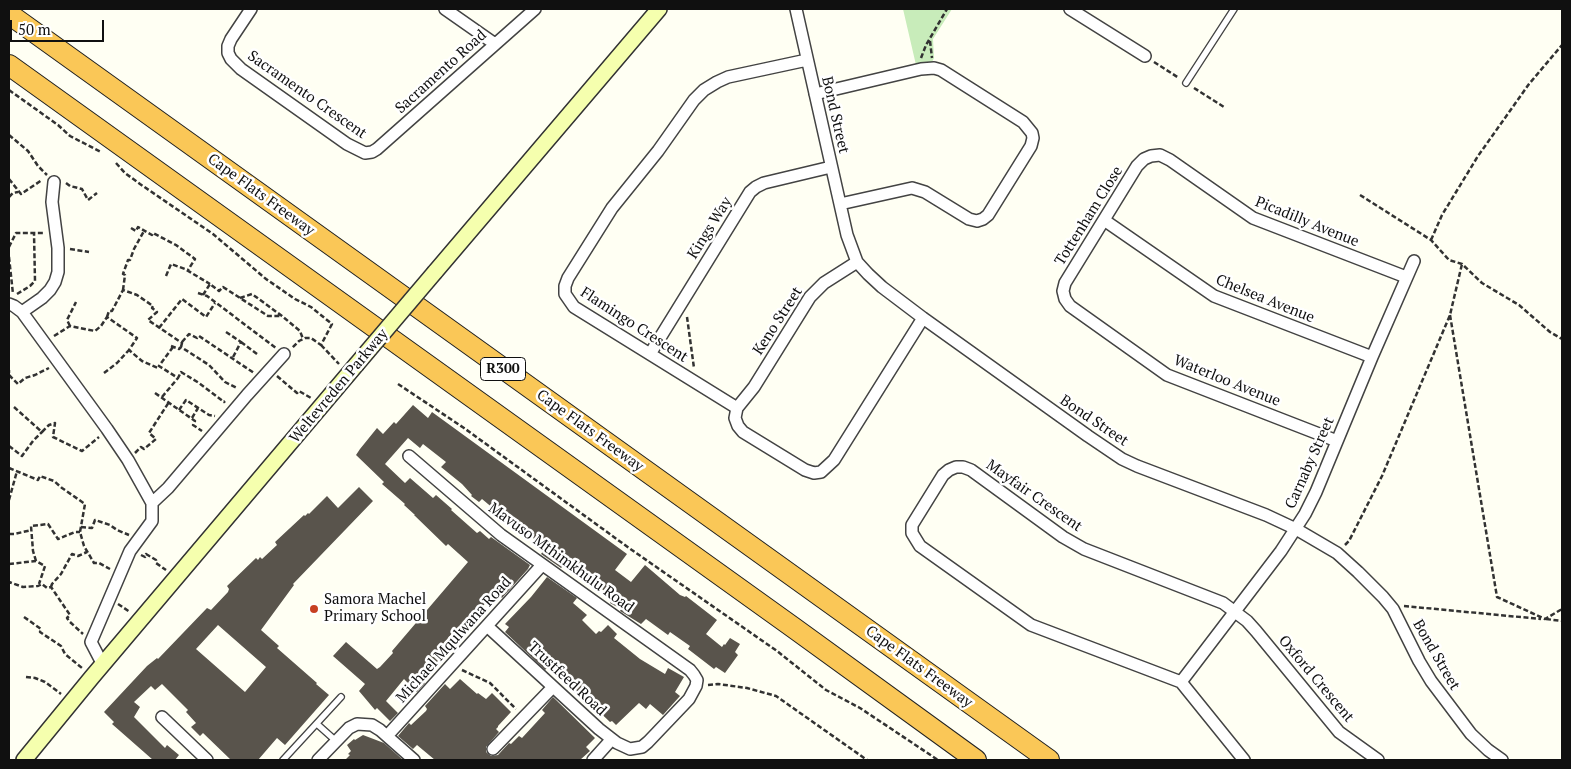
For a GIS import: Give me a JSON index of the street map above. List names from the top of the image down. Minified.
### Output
{"streets":{"highway":["Cape Flats Freeway","R300"],"street":["Sacramento Road","Sacramento Crescent","Bond Street","Tottenham Close","Picadilly Avenue","Kings Way","Chelsea Avenue","Keno Street","Flamingo Crescent","Waterloo Avenue","Weltevreden Parkway","Carnaby Street","Mayfair Crescent","Mavuso Mthimkhulu Road","Michael Mqulwana Road","Trustfeed Road","Oxford Crescent"]},"crossings":[["Sacramento Road","Sacramento Crescent"],["Bond Street","Kings Way"],["Bond Street","Keno Street"],["Bond Street","Flamingo Crescent"],["Bond Street","Carnaby Street"],["Tottenham Close","Picadilly Avenue"],["Tottenham Close","Chelsea Avenue"],["Tottenham Close","Waterloo Avenue"],["Picadilly Avenue","Carnaby Street"],["Kings Way","Flamingo Crescent"],["Chelsea Avenue","Carnaby Street"],["Keno Street","Flamingo Crescent"],["Waterloo Avenue","Carnaby Street"],["Carnaby Street","Mayfair Crescent"],["Carnaby Street","Oxford Crescent"],["Mayfair Crescent","Oxford Crescent"],["Mavuso Mthimkhulu Road","Michael Mqulwana Road"],["Mavuso Mthimkhulu Road","Trustfeed Road"],["Michael Mqulwana Road","Trustfeed Road"]],"places":["Samora Machel Primary School"],"scale_bar":"50 m"}
